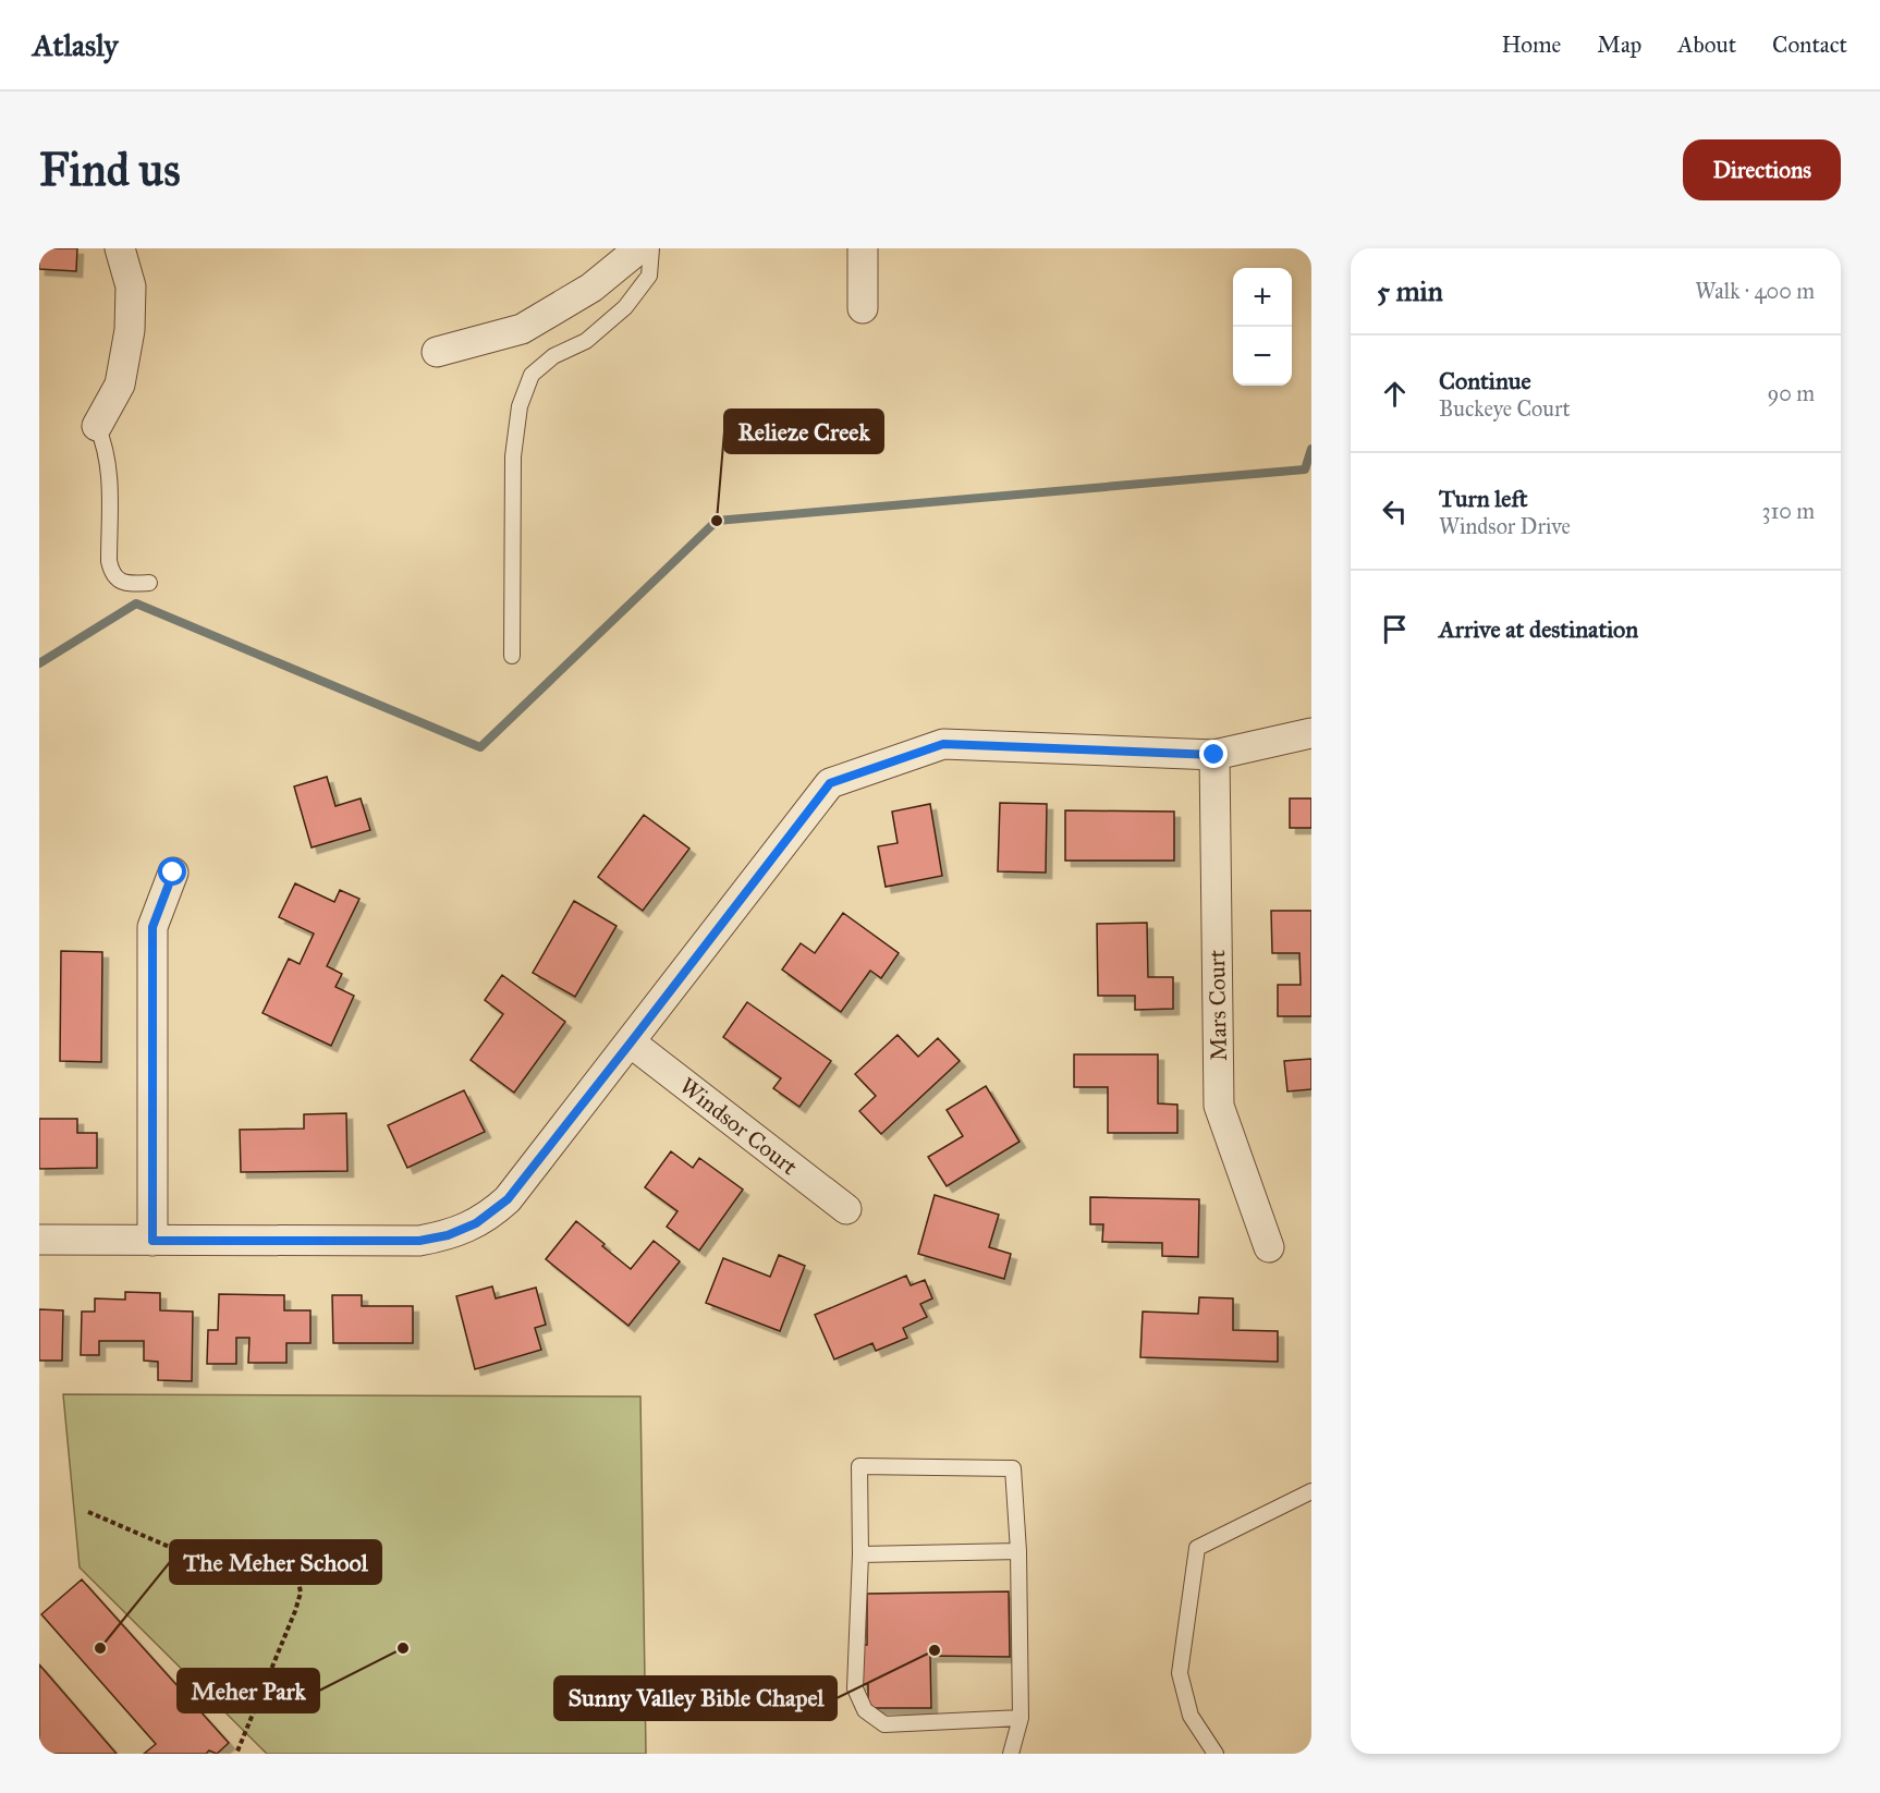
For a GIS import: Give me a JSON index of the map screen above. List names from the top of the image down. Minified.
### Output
{"streets":{"street":["Mars Court","Windsor Court"]},"places":["Relieze Creek","The Meher School","Meher Park","Sunny Valley Bible Chapel"],"page":{"header":"Atlasly","nav":["Home","Map","About","Contact"],"buttons":"Directions","title":"Find us","heading":["5 min","Walk · 400 m"],"map_buttons":["+","−"],"list":[["Continue","Buckeye Court","90 m"],["Turn left","Windsor Drive","310 m"],"Arrive at destination"]}}
